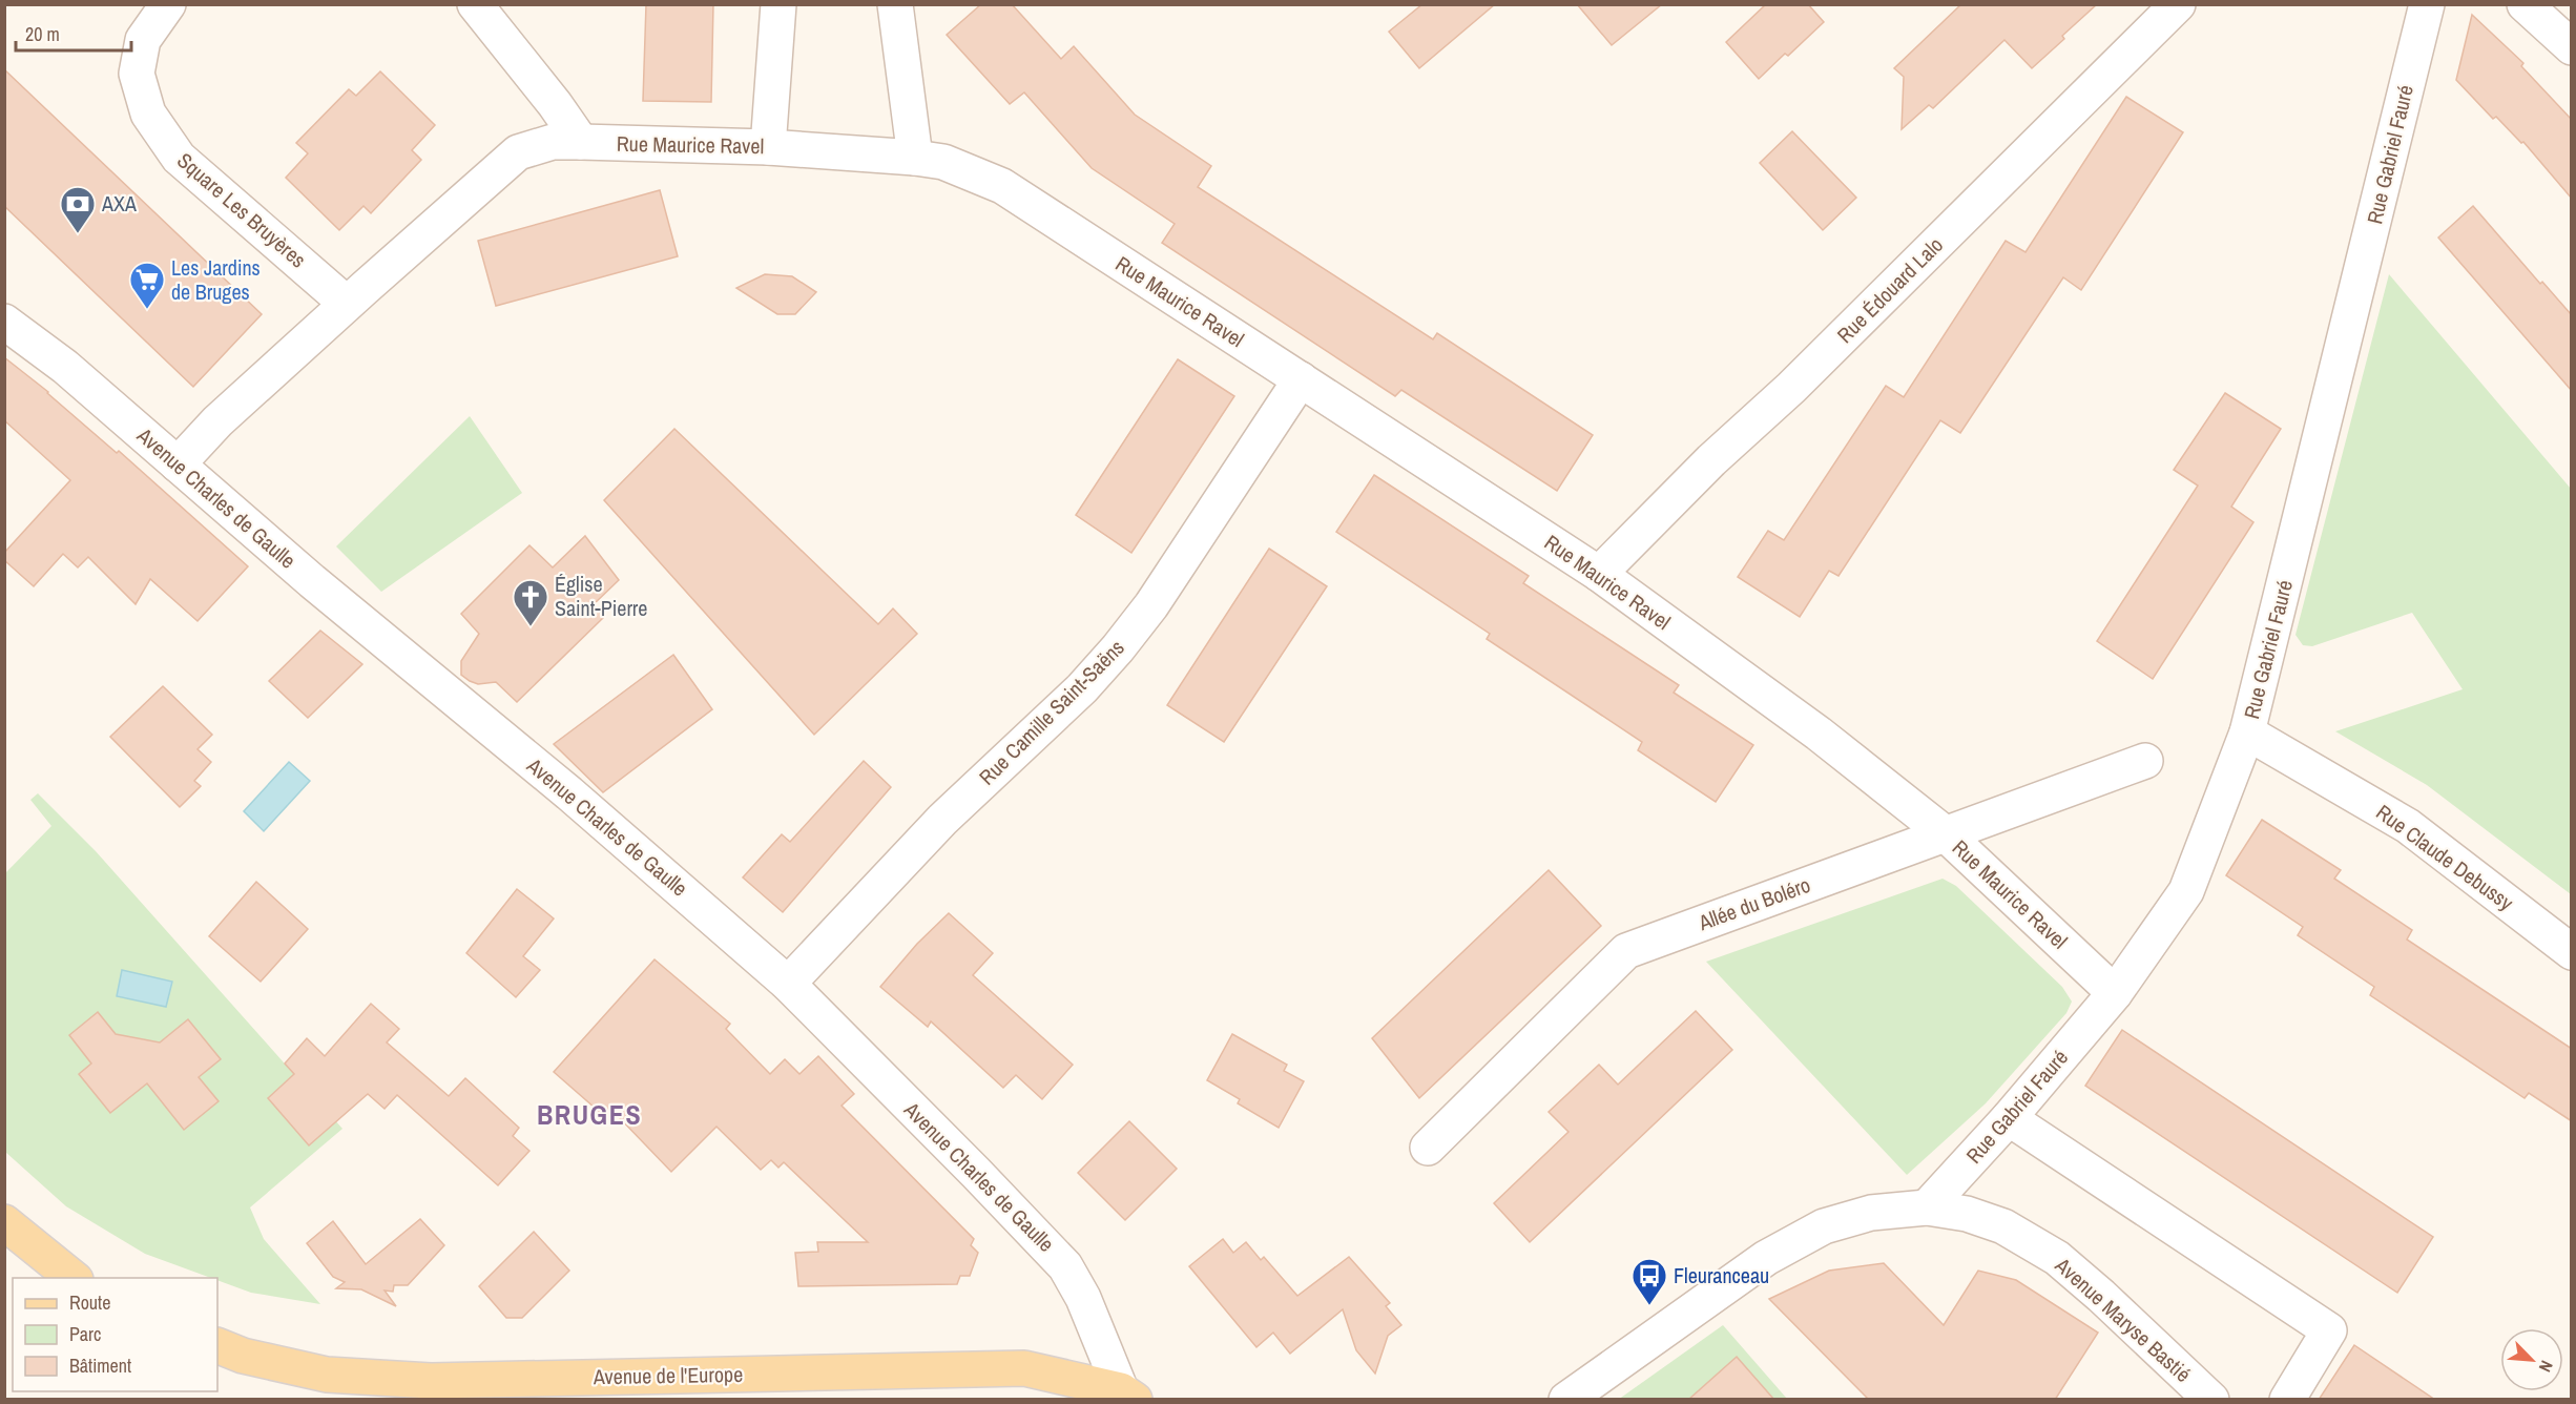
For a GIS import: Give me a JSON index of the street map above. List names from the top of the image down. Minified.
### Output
{"streets":{"main road":["Avenue de l'Europe"],"street":["Rue Maurice Ravel","Rue Gabriel Fauré","Square Les Bruyères","Rue Édouard Lalo","Avenue Charles de Gaulle","Rue Camille Saint-Saëns","Rue Claude Debussy","Allée du Boléro","Avenue Maryse Bastié"]},"crossings":[["Rue Maurice Ravel","Rue Gabriel Fauré"],["Rue Maurice Ravel","Square Les Bruyères"],["Rue Maurice Ravel","Rue Édouard Lalo"],["Rue Maurice Ravel","Avenue Charles de Gaulle"],["Rue Maurice Ravel","Rue Camille Saint-Saëns"],["Rue Maurice Ravel","Allée du Boléro"],["Rue Gabriel Fauré","Rue Claude Debussy"],["Rue Gabriel Fauré","Avenue Maryse Bastié"],["Avenue Charles de Gaulle","Rue Camille Saint-Saëns"],["Avenue Charles de Gaulle","Avenue de l'Europe"]],"districts":["BRUGES"],"places":{"bank":["AXA"],"supermarket":["Les Jardins de Bruges"],"church":["Église Saint-Pierre"],"bus stop":["Fleuranceau"]},"legend":["Route","Parc","Bâtiment"],"scale_bar":"20 m","north":"bottom right"}
